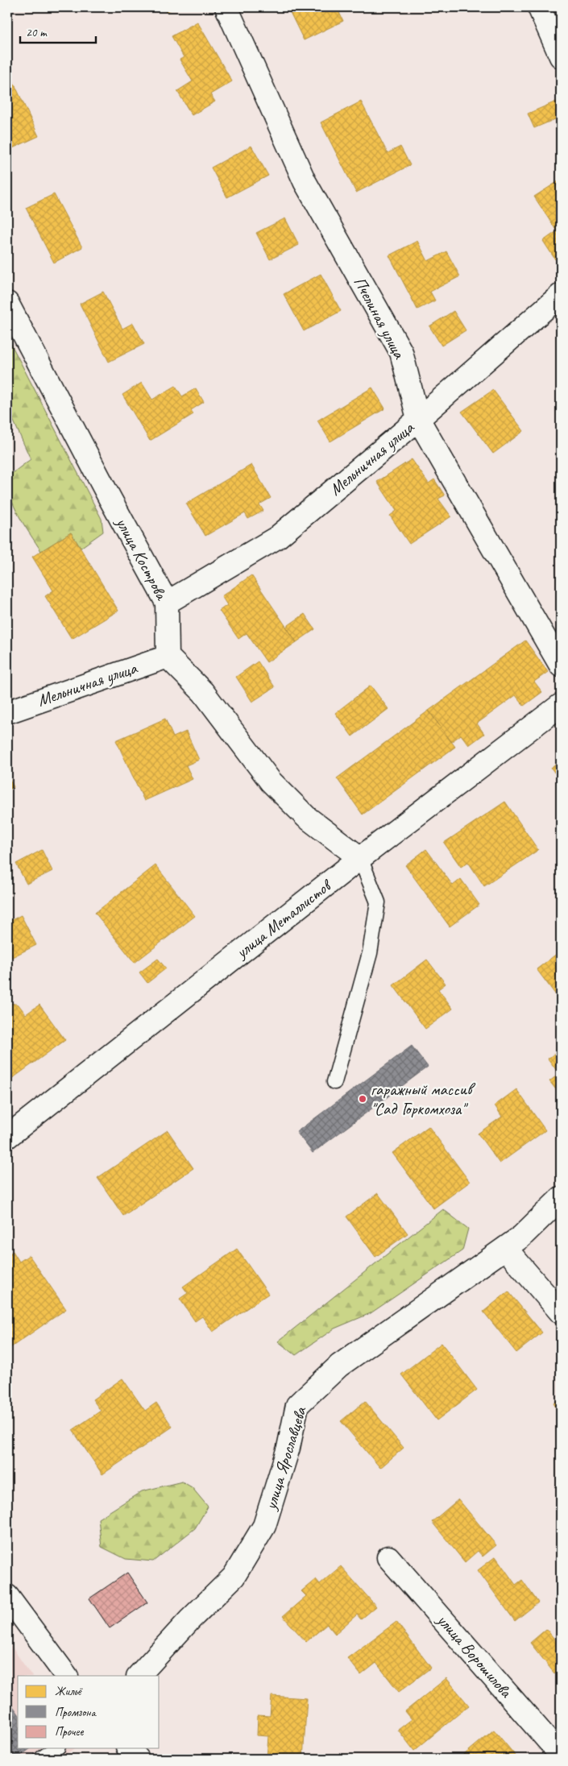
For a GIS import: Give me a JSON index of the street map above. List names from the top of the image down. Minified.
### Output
{"streets":{"street":["Пчелиная улица","Мельничная улица","улица Кострова","улица Металлистов","улица Ярославцева","улица Ворошилова"]},"crossings":[["Пчелиная улица","Мельничная улица"],["Мельничная улица","улица Кострова"]],"places":["гаражный массив \"Сад Горкомхоза\""],"legend":["Жильё","Промзона","Прочее"],"scale_bar":"20 m"}
